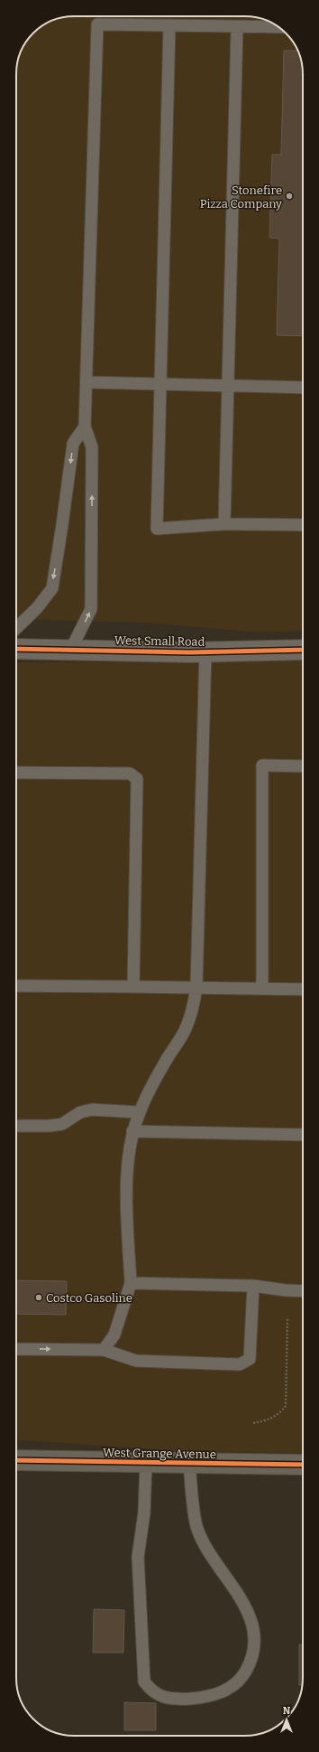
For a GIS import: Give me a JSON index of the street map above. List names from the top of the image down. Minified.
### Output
{"streets":{"street":["West Small Road","West Grange Avenue"]},"places":["Stonefire Pizza Company","Costco Gasoline"],"north":"top"}
